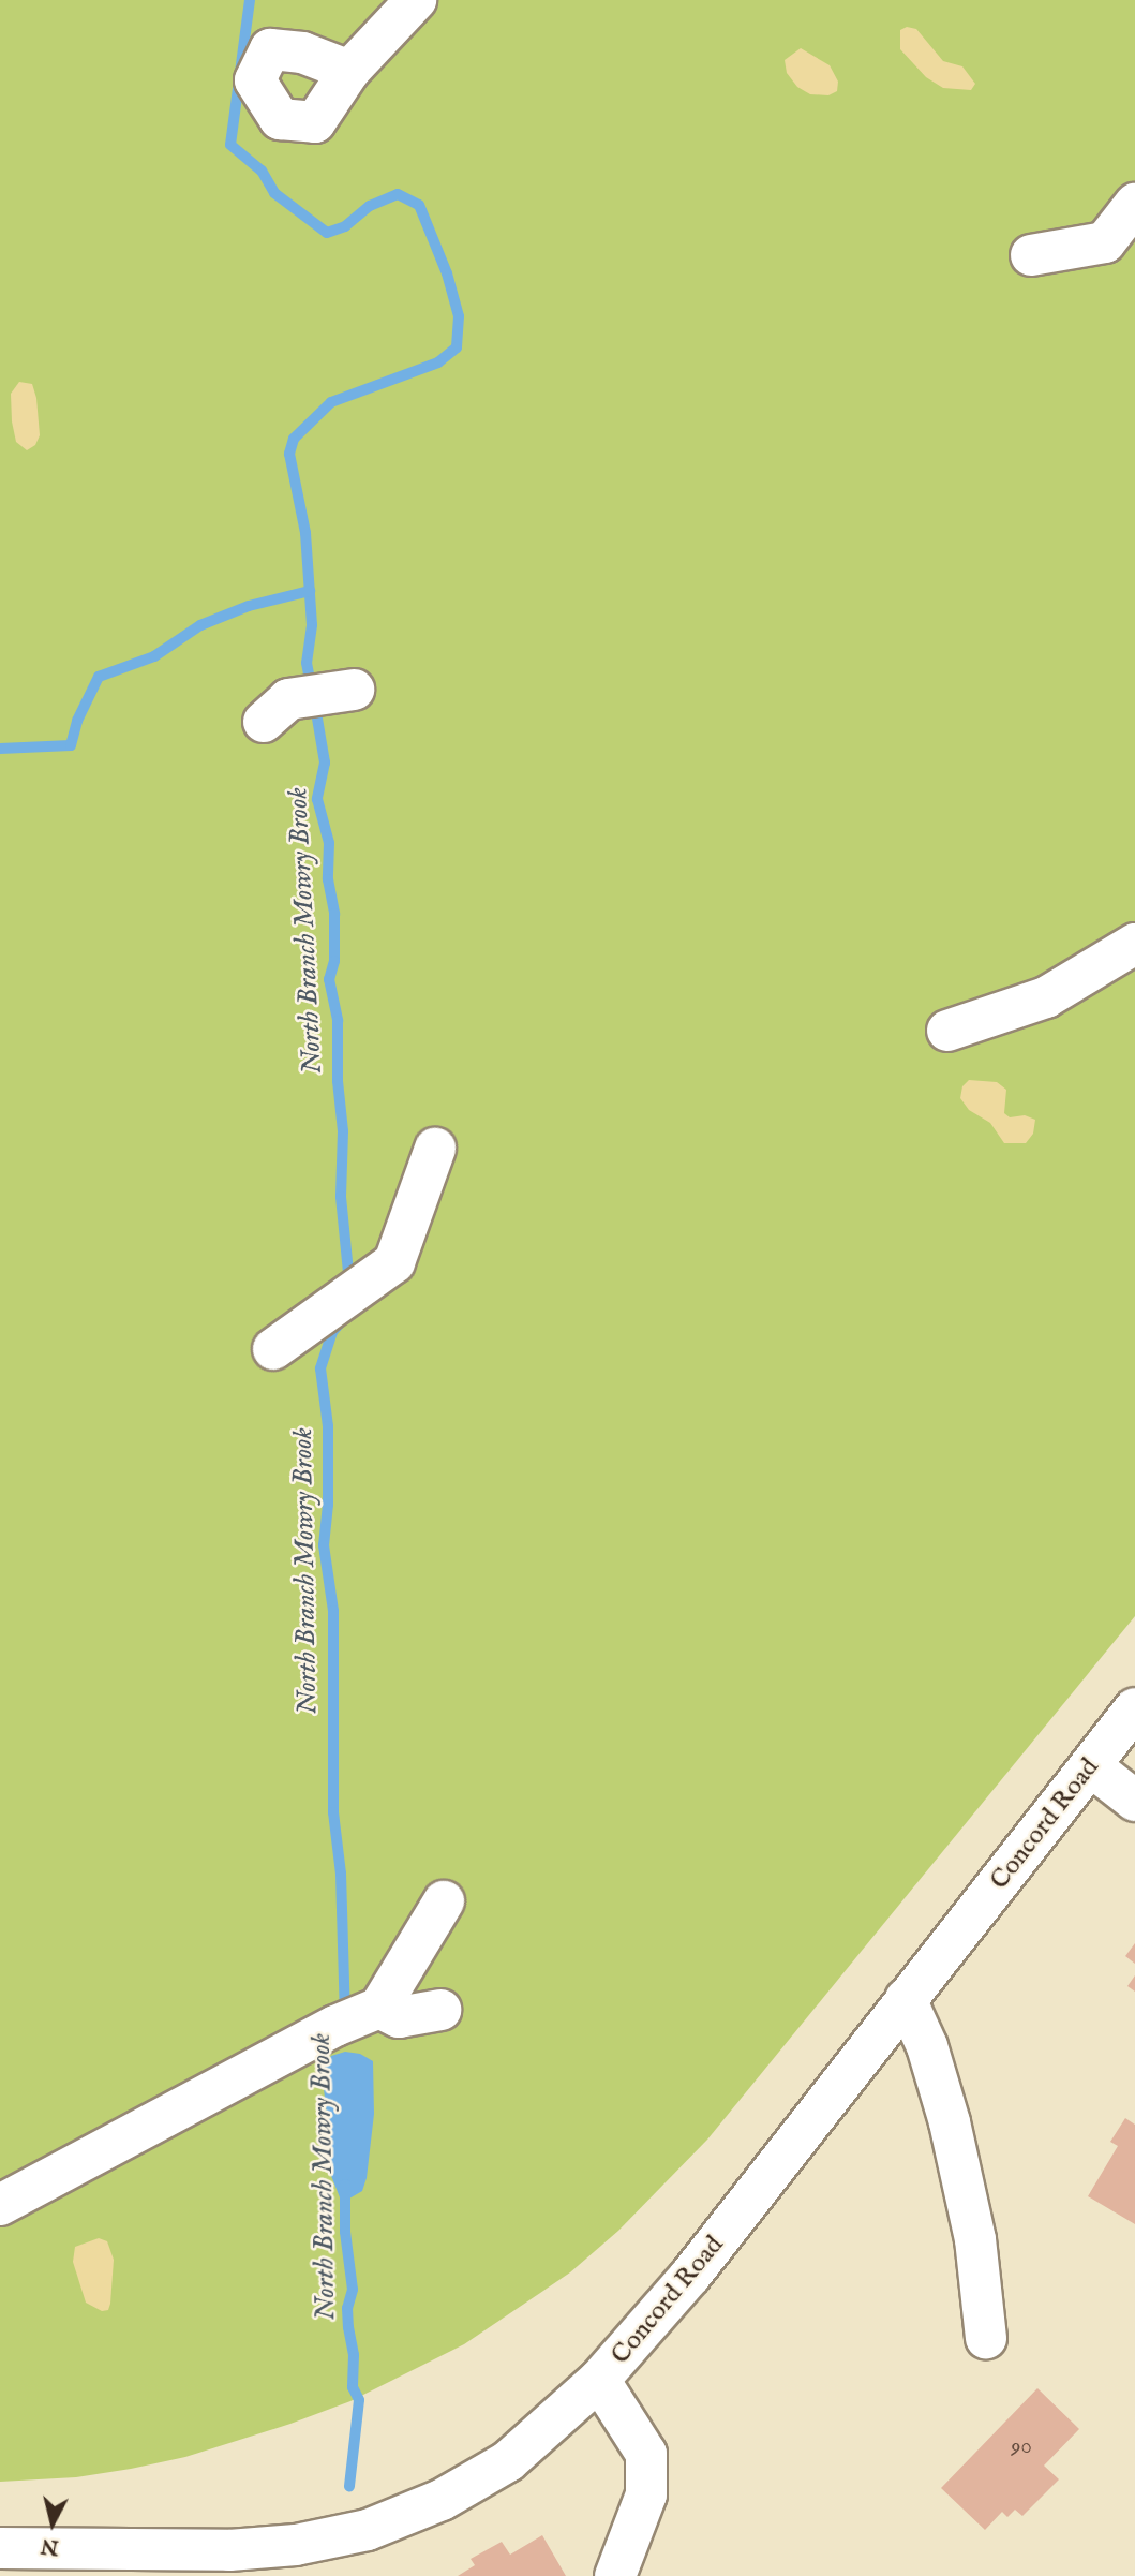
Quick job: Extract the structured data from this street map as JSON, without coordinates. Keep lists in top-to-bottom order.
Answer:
{
  "streets": {
    "street": ["Concord Road"]
  },
  "water": ["North Branch Mowry Brook"],
  "house_numbers": ["90"],
  "north": "bottom"
}
